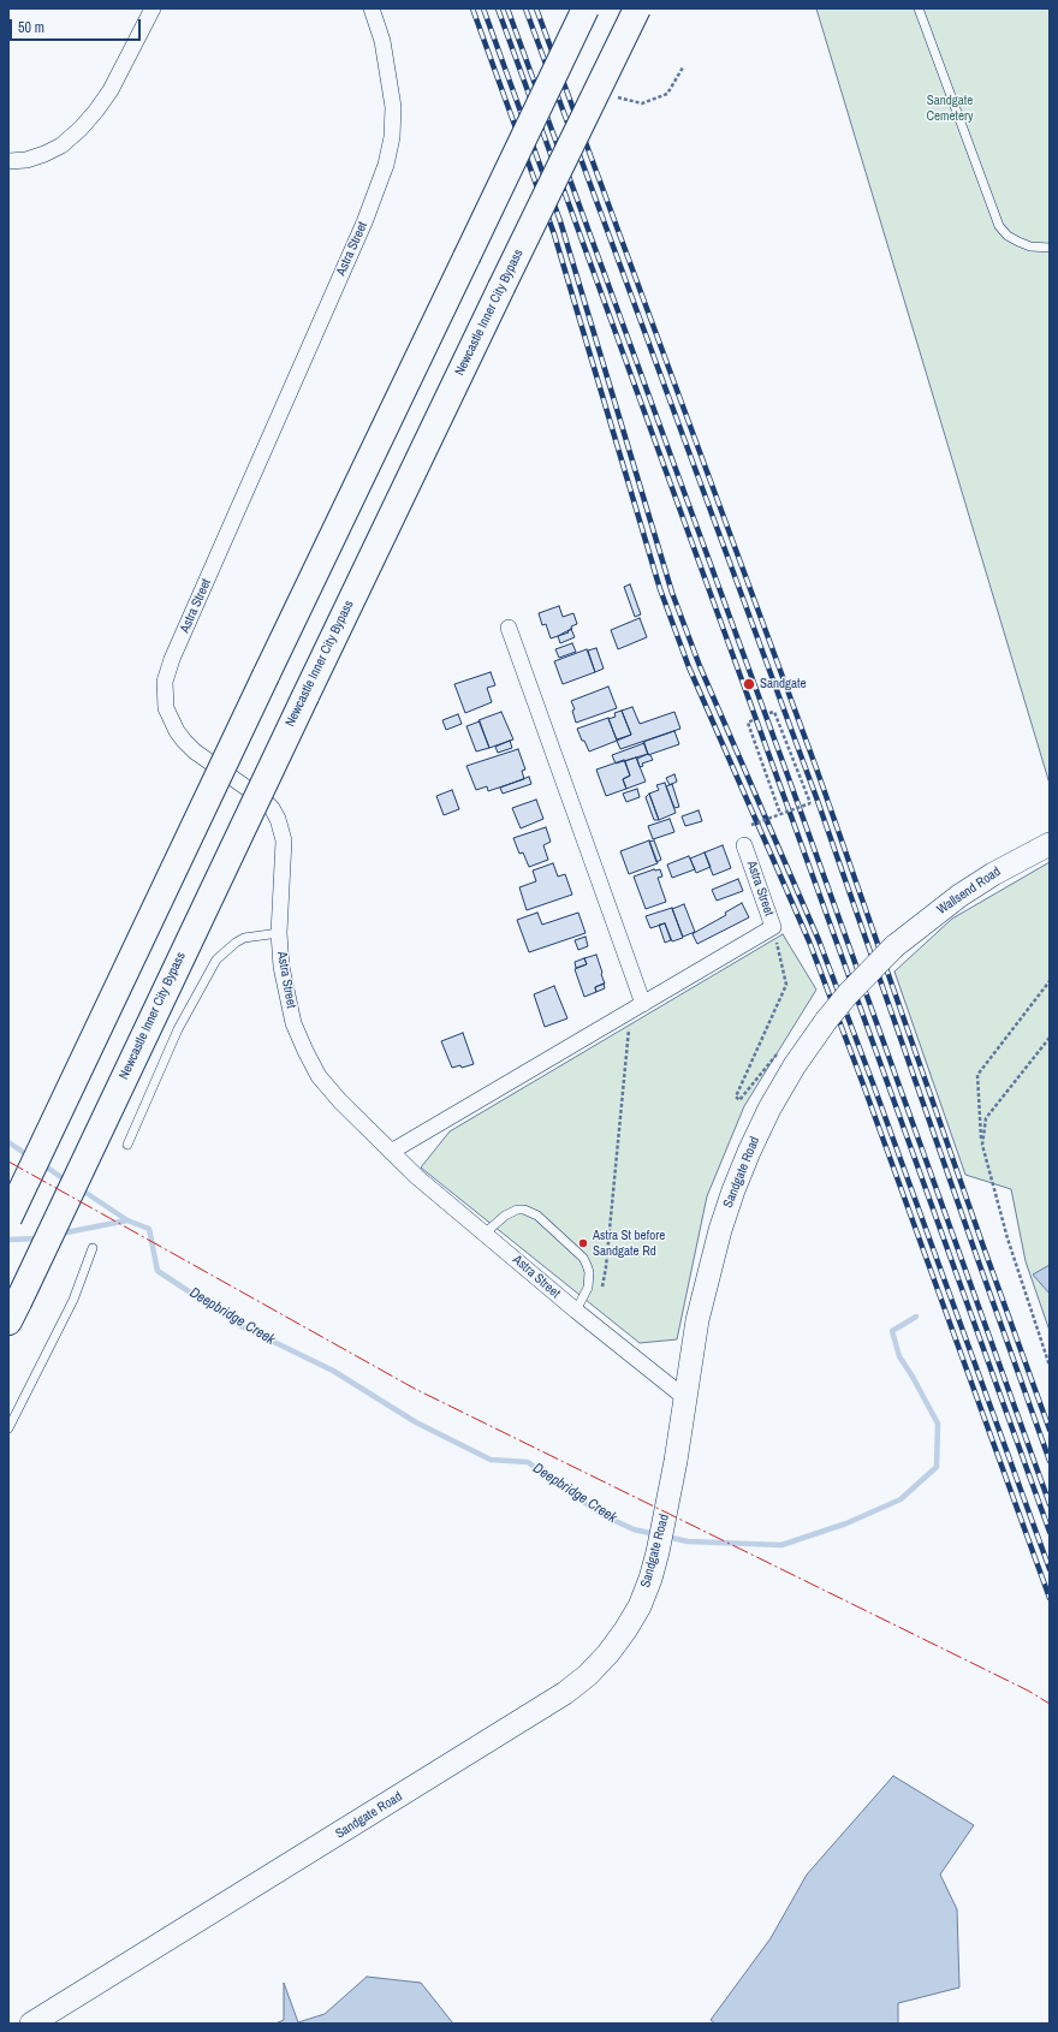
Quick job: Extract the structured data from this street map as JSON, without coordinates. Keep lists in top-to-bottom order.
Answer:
{
  "streets": {
    "highway": ["Newcastle Inner City Bypass"],
    "main road": ["Wallsend Road", "Sandgate Road"],
    "street": ["Astra Street"]
  },
  "crossings": [
    ["Astra Street", "Sandgate Road"],
    ["Wallsend Road", "Sandgate Road"]
  ],
  "water": ["Deepbridge Creek"],
  "parks": ["Sandgate Cemetery"],
  "places": ["Sandgate", "Astra St before Sandgate Rd"],
  "scale_bar": "50 m"
}
